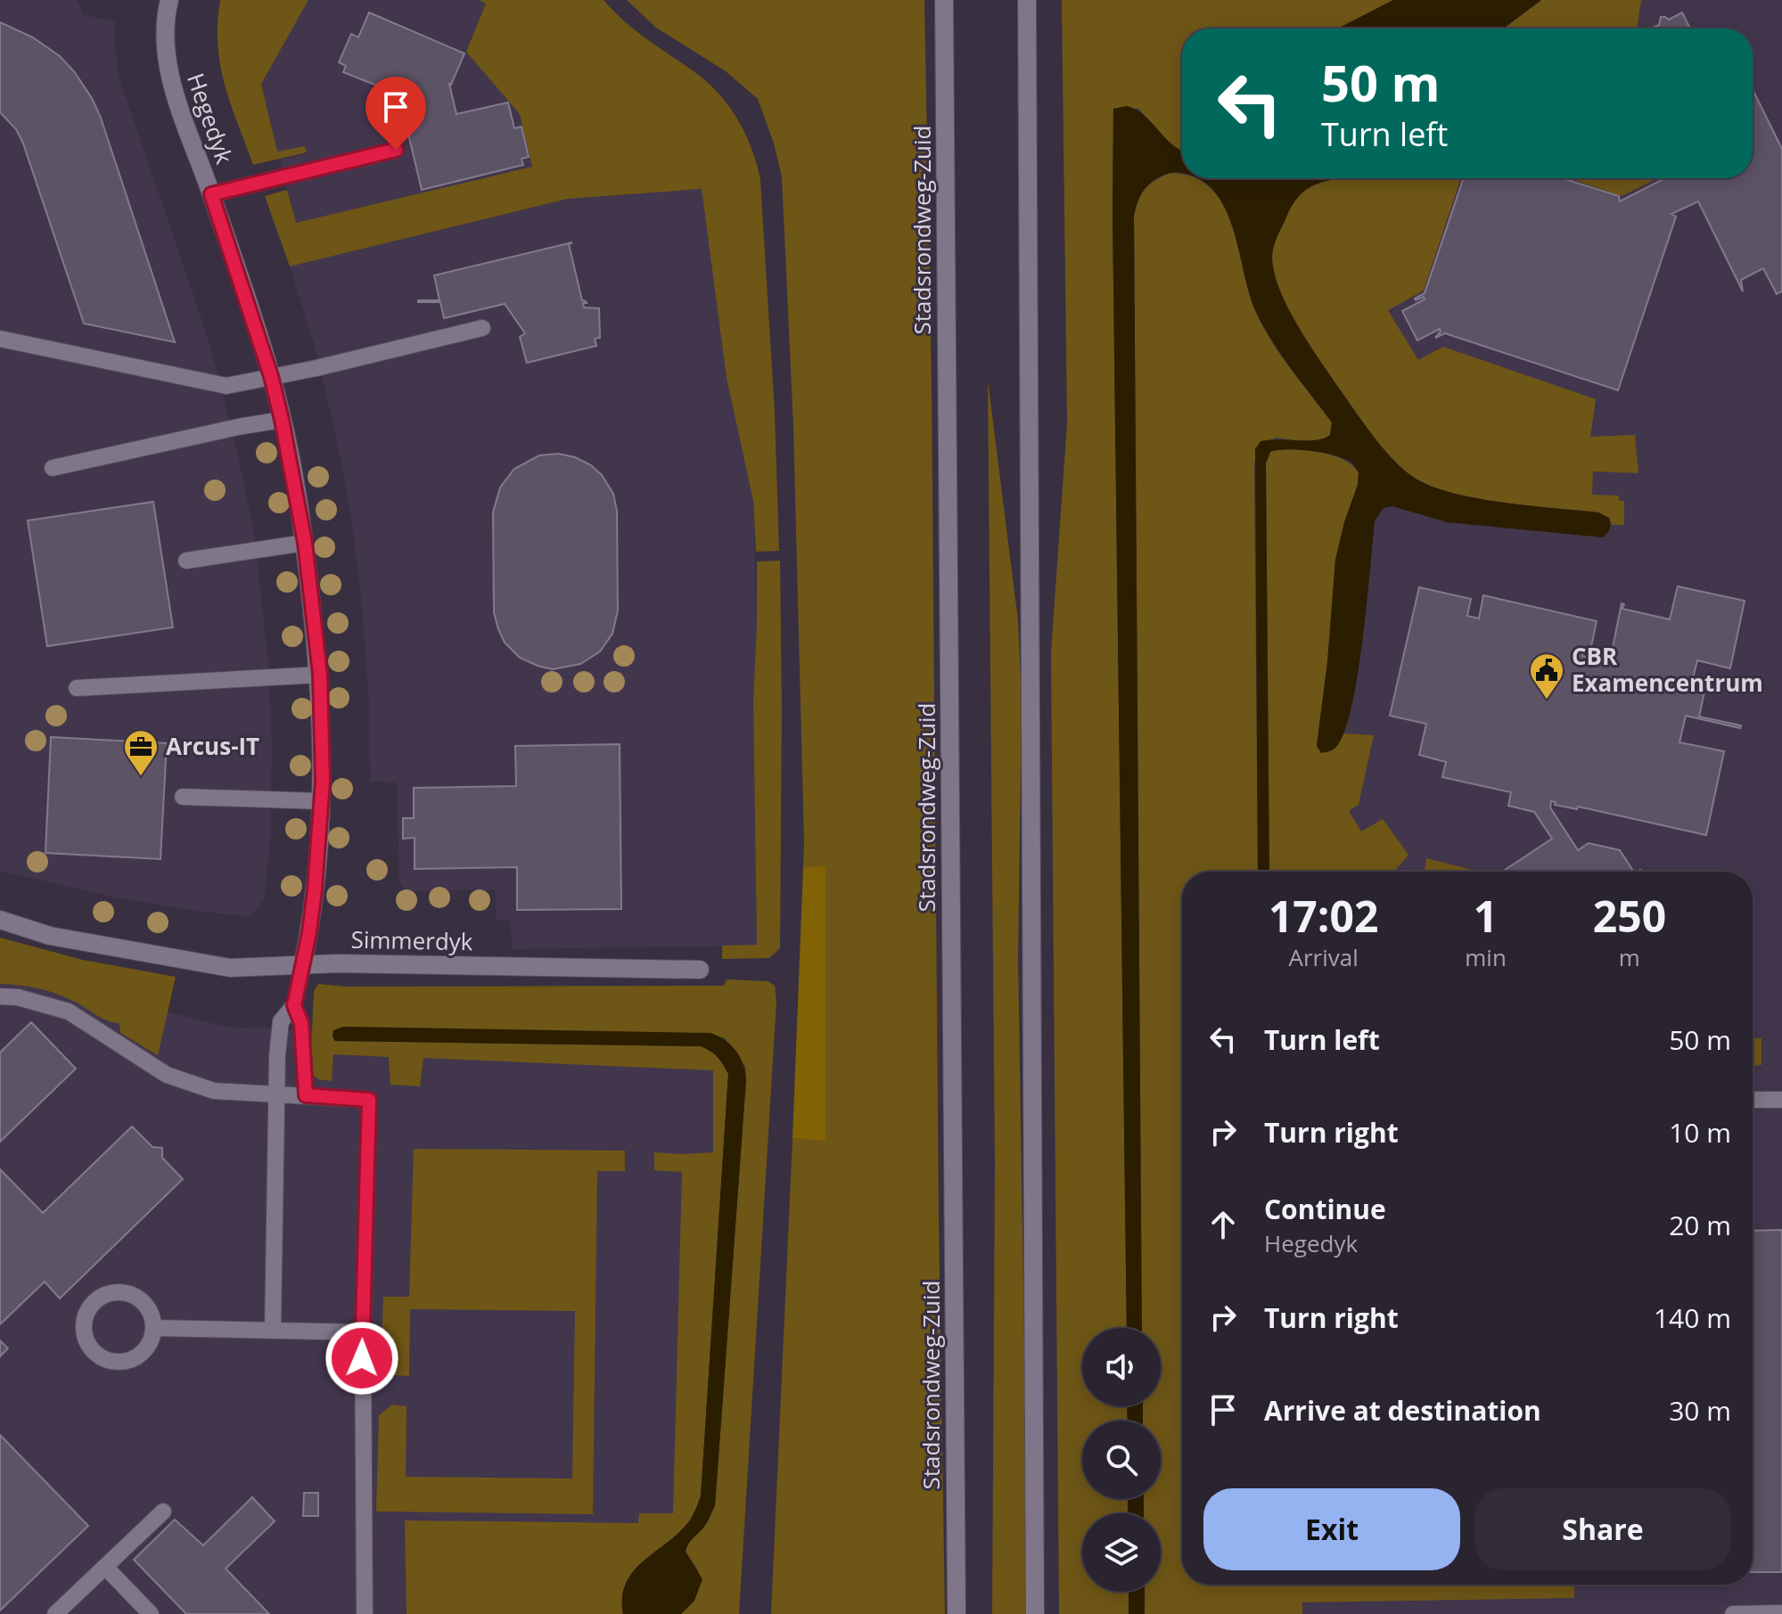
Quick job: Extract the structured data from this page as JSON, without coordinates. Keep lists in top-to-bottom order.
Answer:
{
  "streets": {
    "main road": ["Hegedyk", "Stadsrondweg-Zuid", "Simmerdyk"]
  },
  "crossings": [
    ["Hegedyk", "Simmerdyk"]
  ],
  "places": {
    "public building": ["CBR Examencentrum"],
    "office": ["Arcus-IT"]
  },
  "page": {
    "turn": ["50 m", "Turn left"],
    "eta": [
      "17:02",
      "Arrival",
      "1",
      "min",
      "250",
      "m"
    ],
    "list": [
      {
        "name": "Turn left",
        "value": "50 m"
      },
      {
        "name": "Turn right",
        "value": "10 m"
      },
      {
        "name": "Continue",
        "note": "Hegedyk",
        "value": "20 m"
      },
      {
        "name": "Turn right",
        "value": "140 m"
      },
      {
        "name": "Arrive at destination",
        "value": "30 m"
      }
    ],
    "buttons": ["Exit", "Share"]
  }
}
